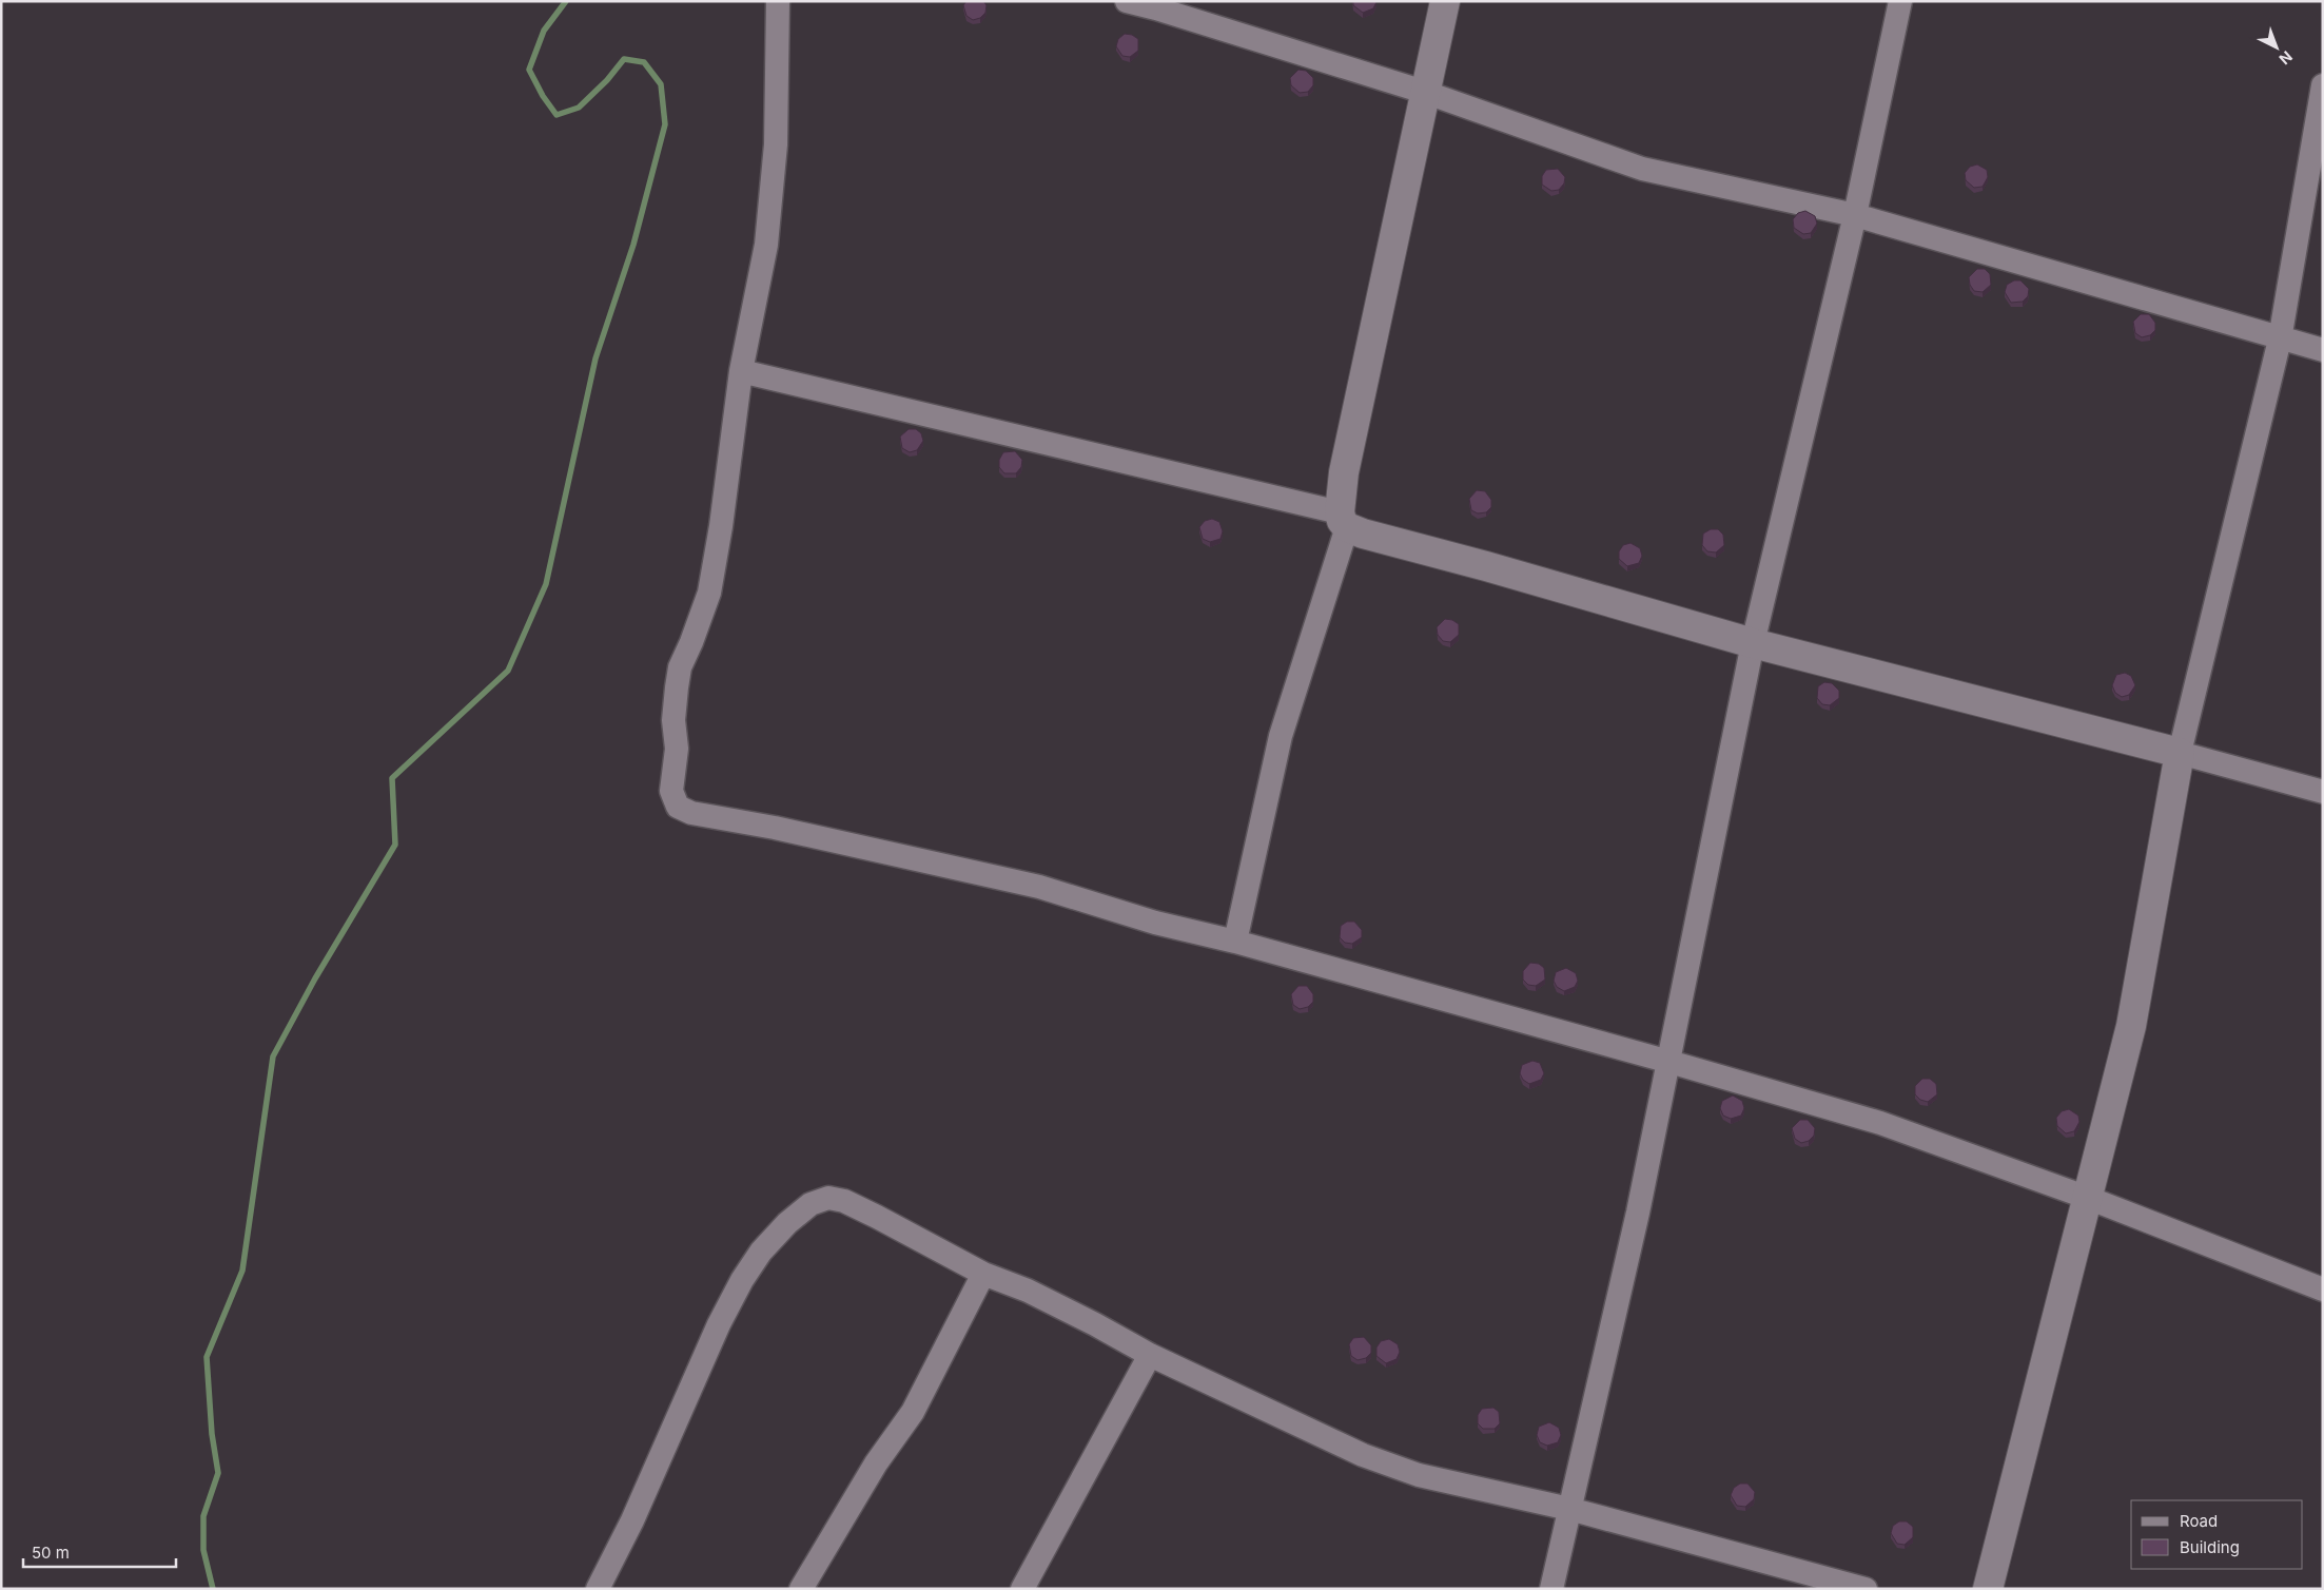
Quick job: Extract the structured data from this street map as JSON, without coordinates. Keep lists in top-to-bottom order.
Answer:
{
  "legend": ["Road", "Building"],
  "scale_bar": "50 m",
  "north": "bottom right"
}
